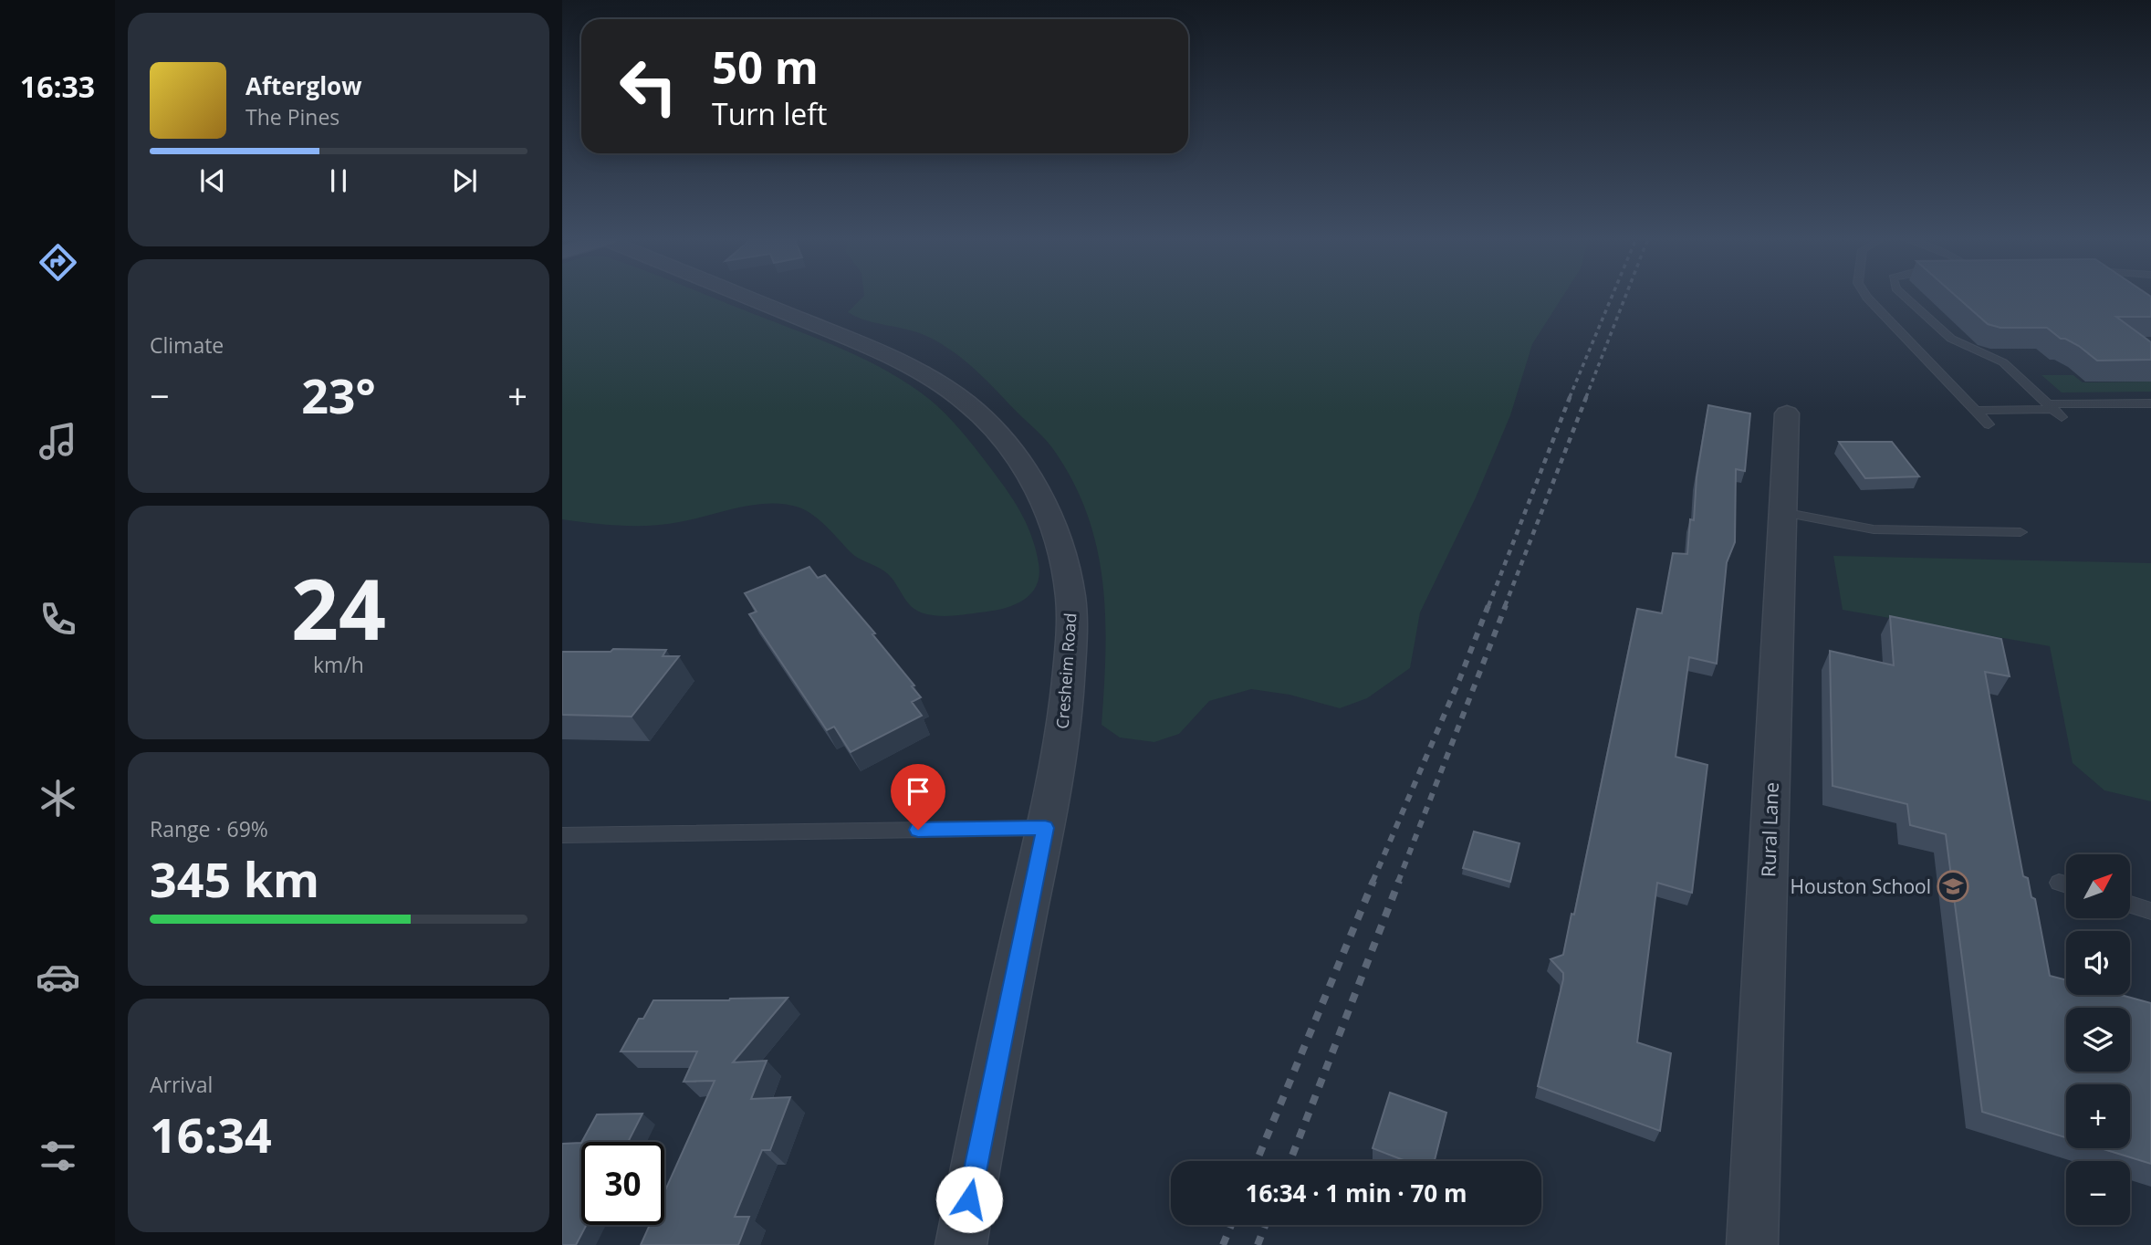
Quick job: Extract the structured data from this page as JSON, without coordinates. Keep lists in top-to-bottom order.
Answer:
{
  "streets": {
    "street": ["Cresheim Road", "Rural Lane"]
  },
  "places": {
    "school or university": ["Houston School"]
  },
  "north": "top right",
  "page": {
    "tabs": "16:33",
    "turn": ["50 m", "Turn left"],
    "song": ["Afterglow", "The Pines"],
    "tile": [
      "Climate",
      ["24", "km/h"],
      ["Range · 69%", "345 km"],
      ["Arrival", "16:34"]
    ],
    "heat": ["−", "23°", "+"],
    "map_buttons": ["+", "−"],
    "limit": "30",
    "trip": "16:34 · 1 min · 70 m"
  }
}
